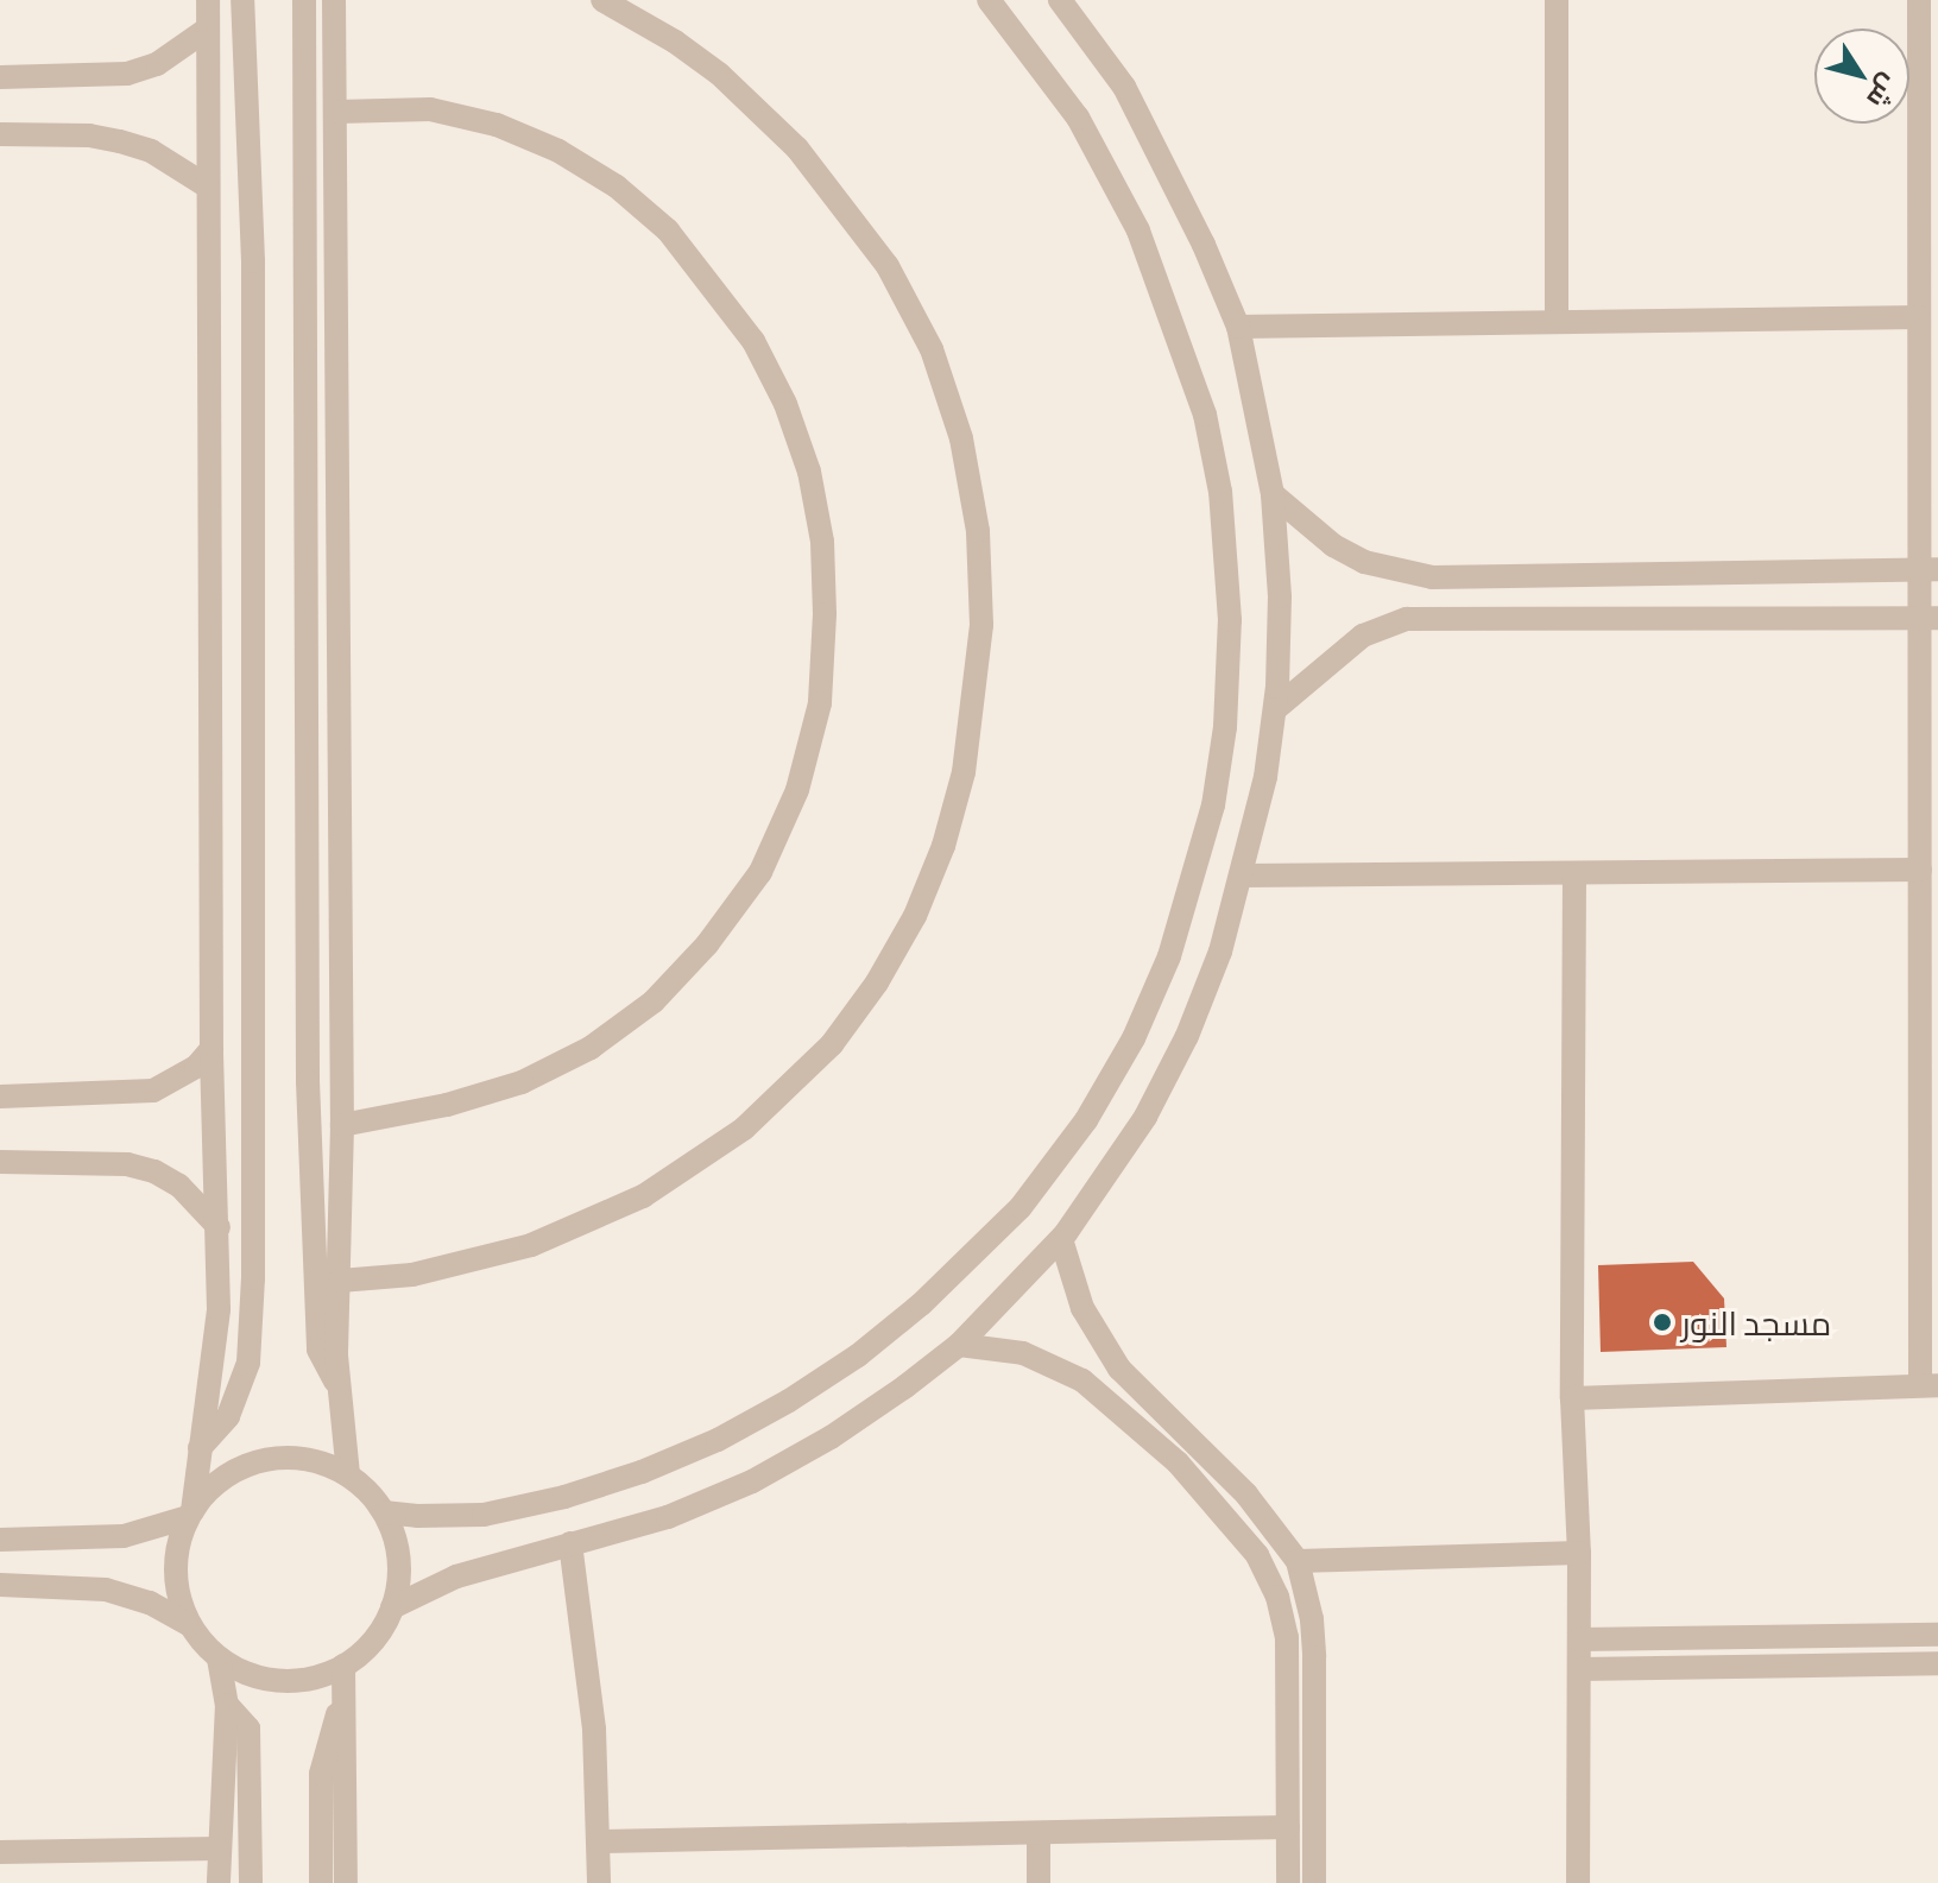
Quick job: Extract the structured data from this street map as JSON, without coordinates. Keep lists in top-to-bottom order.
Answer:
{
  "places": ["مسجد النور"],
  "north": "bottom right"
}
